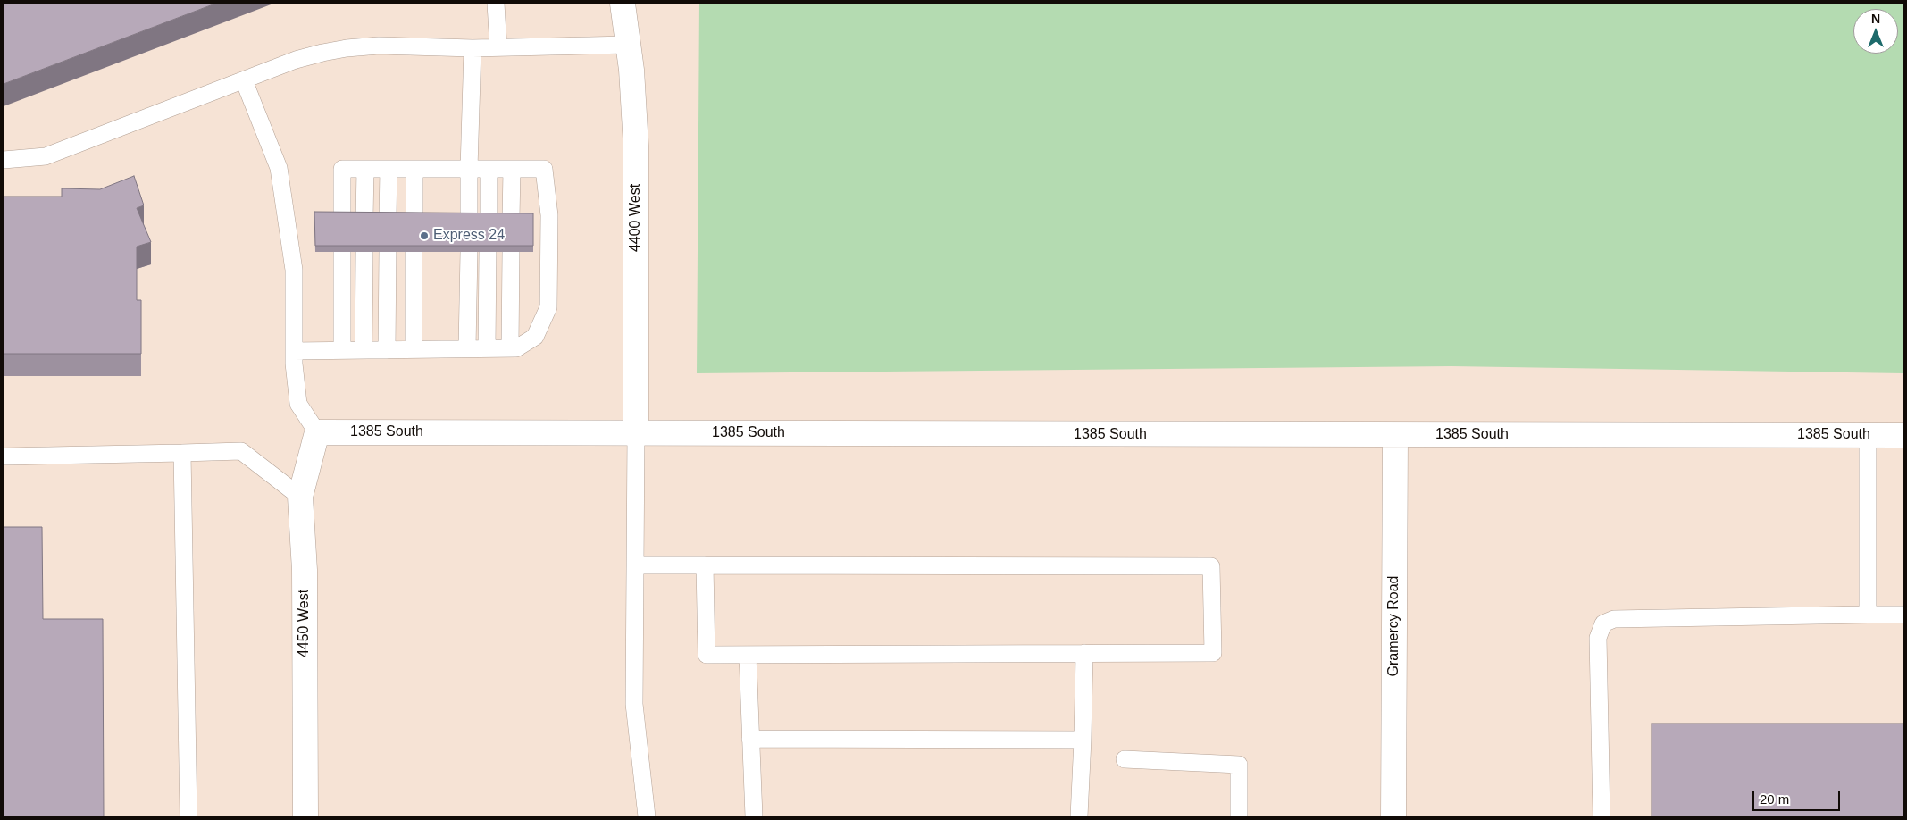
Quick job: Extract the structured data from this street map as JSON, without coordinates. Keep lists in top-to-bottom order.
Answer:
{
  "streets": {
    "street": [
      "4400 West",
      "1385 South",
      "4450 West",
      "Gramercy Road"
    ]
  },
  "crossings": [
    ["4400 West", "1385 South"],
    ["1385 South", "4450 West"],
    ["1385 South", "Gramercy Road"]
  ],
  "places": ["Express 24"],
  "scale_bar": "20 m",
  "north": "top"
}
